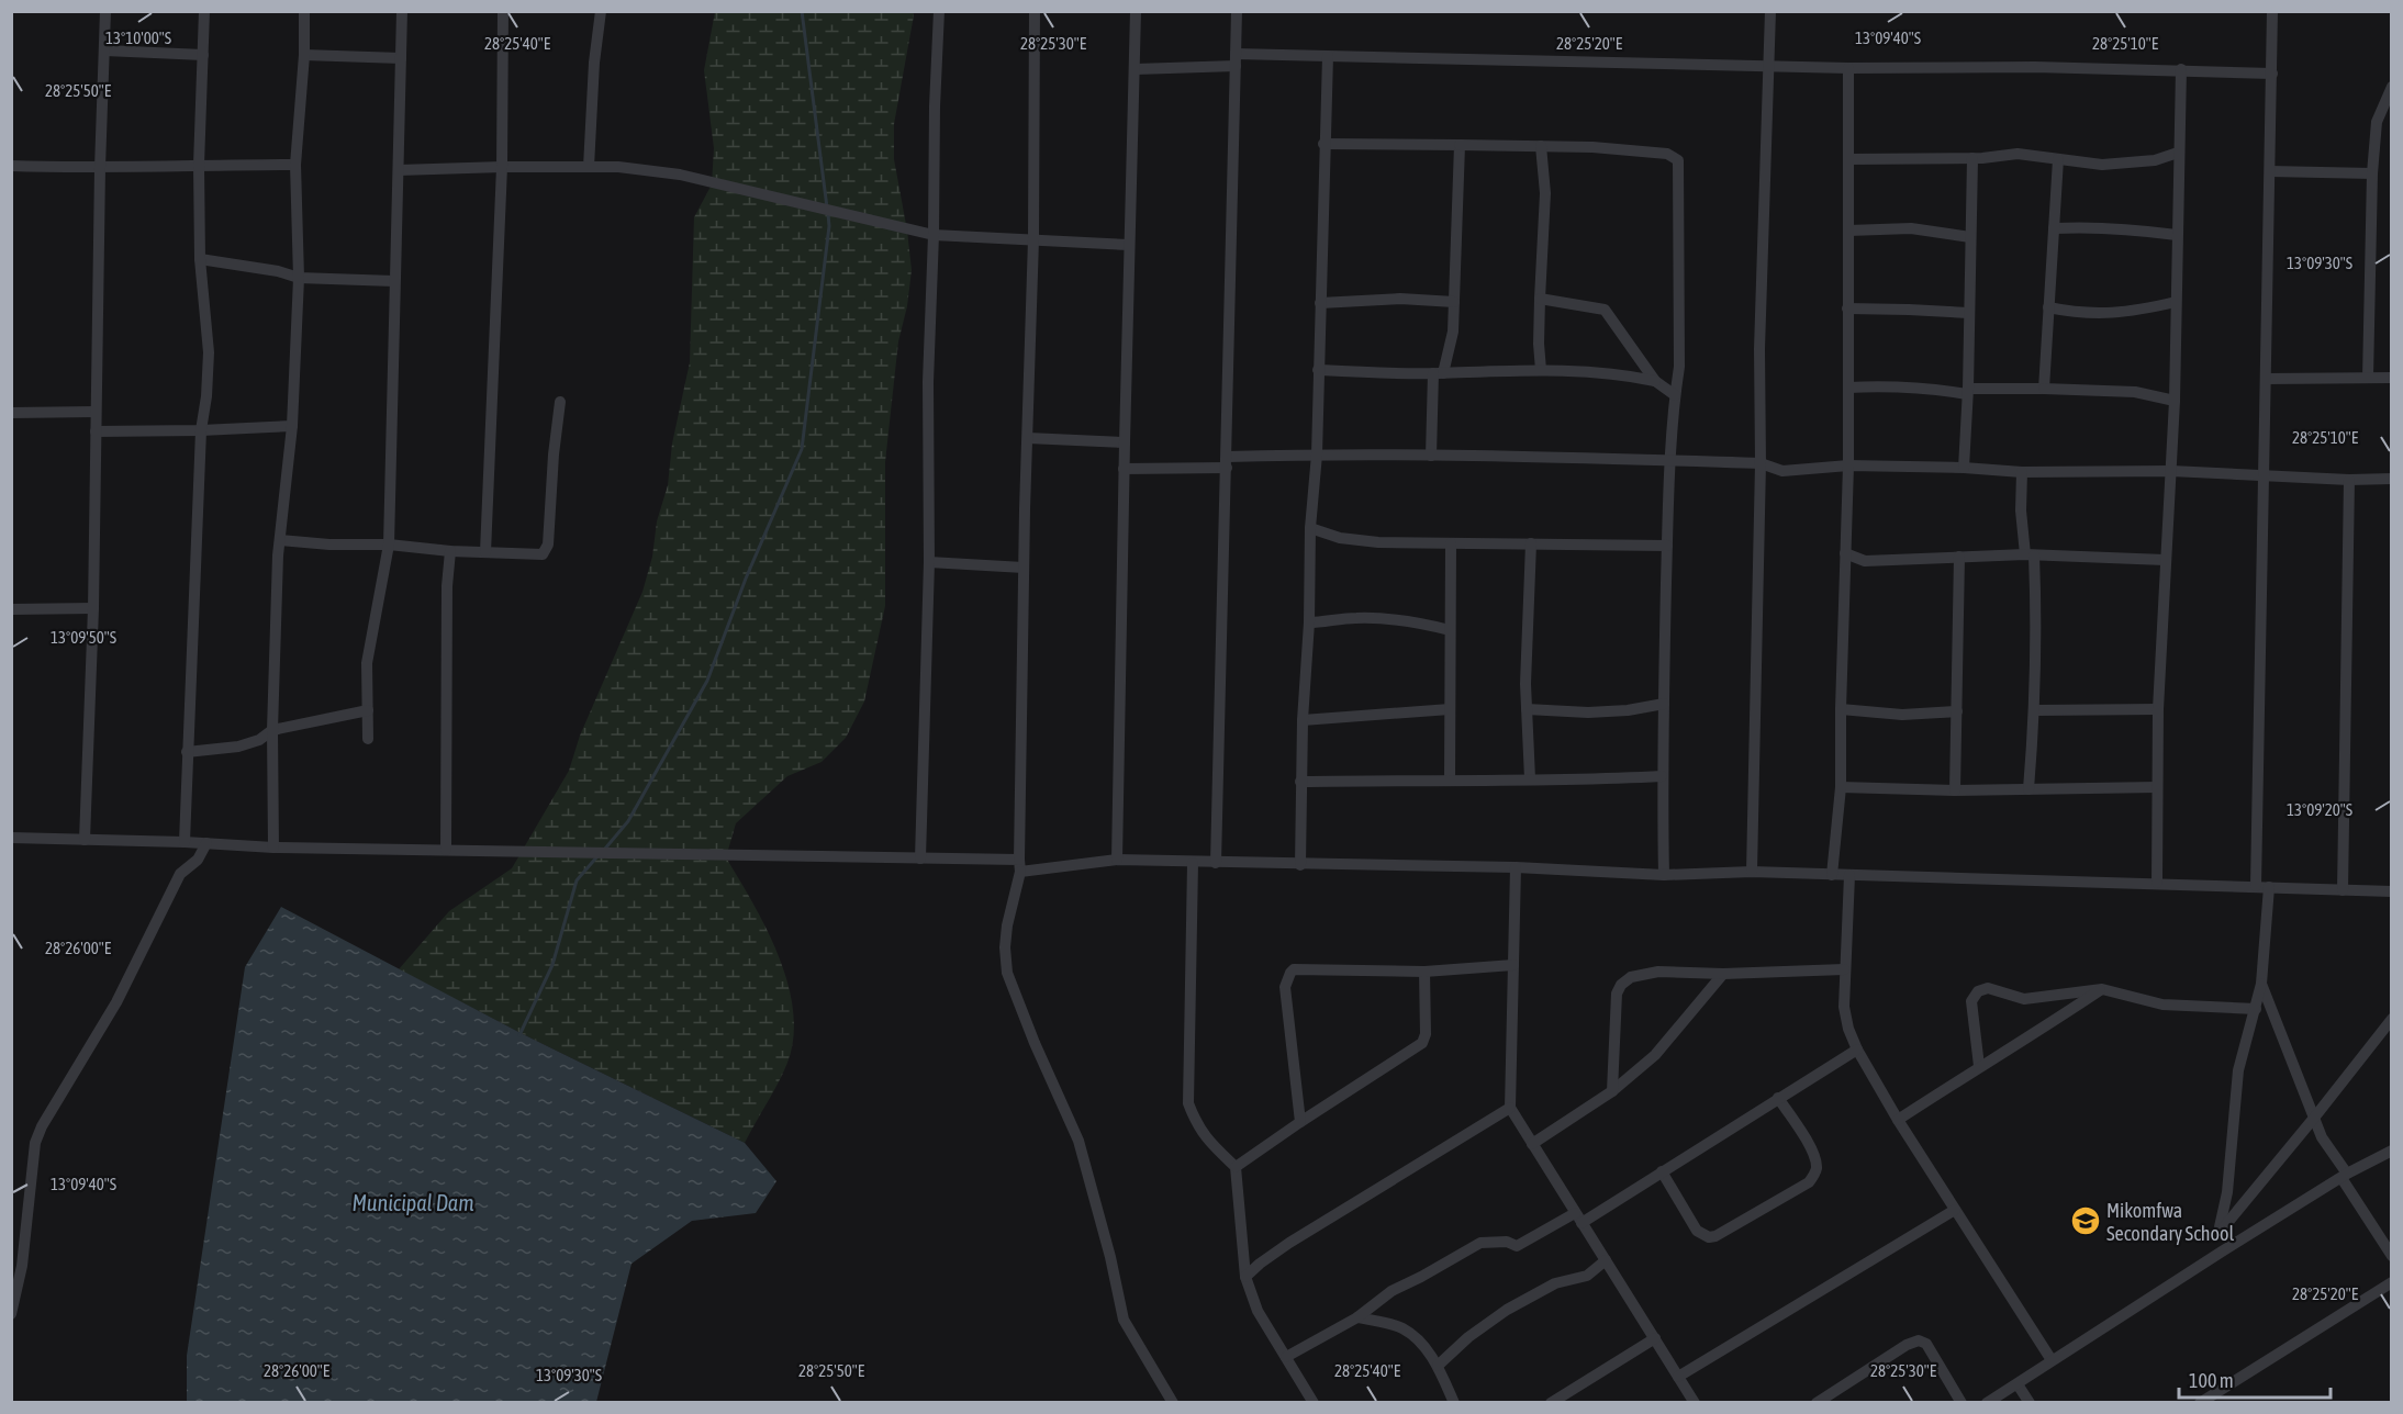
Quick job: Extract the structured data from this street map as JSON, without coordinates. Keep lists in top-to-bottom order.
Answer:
{
  "water": ["Municipal Dam"],
  "places": {
    "school or university": ["Mikomfwa Secondary School"]
  },
  "scale_bar": "100 m",
  "coordinates": [
    "13°10'00\"S",
    "13°09'40\"S",
    "28°25'40\"E",
    "28°25'30\"E",
    "28°25'20\"E",
    "28°25'10\"E",
    "28°25'50\"E",
    "13°09'30\"S",
    "13°09'50\"S",
    "13°09'20\"S",
    "28°26'00\"E"
  ]
}
